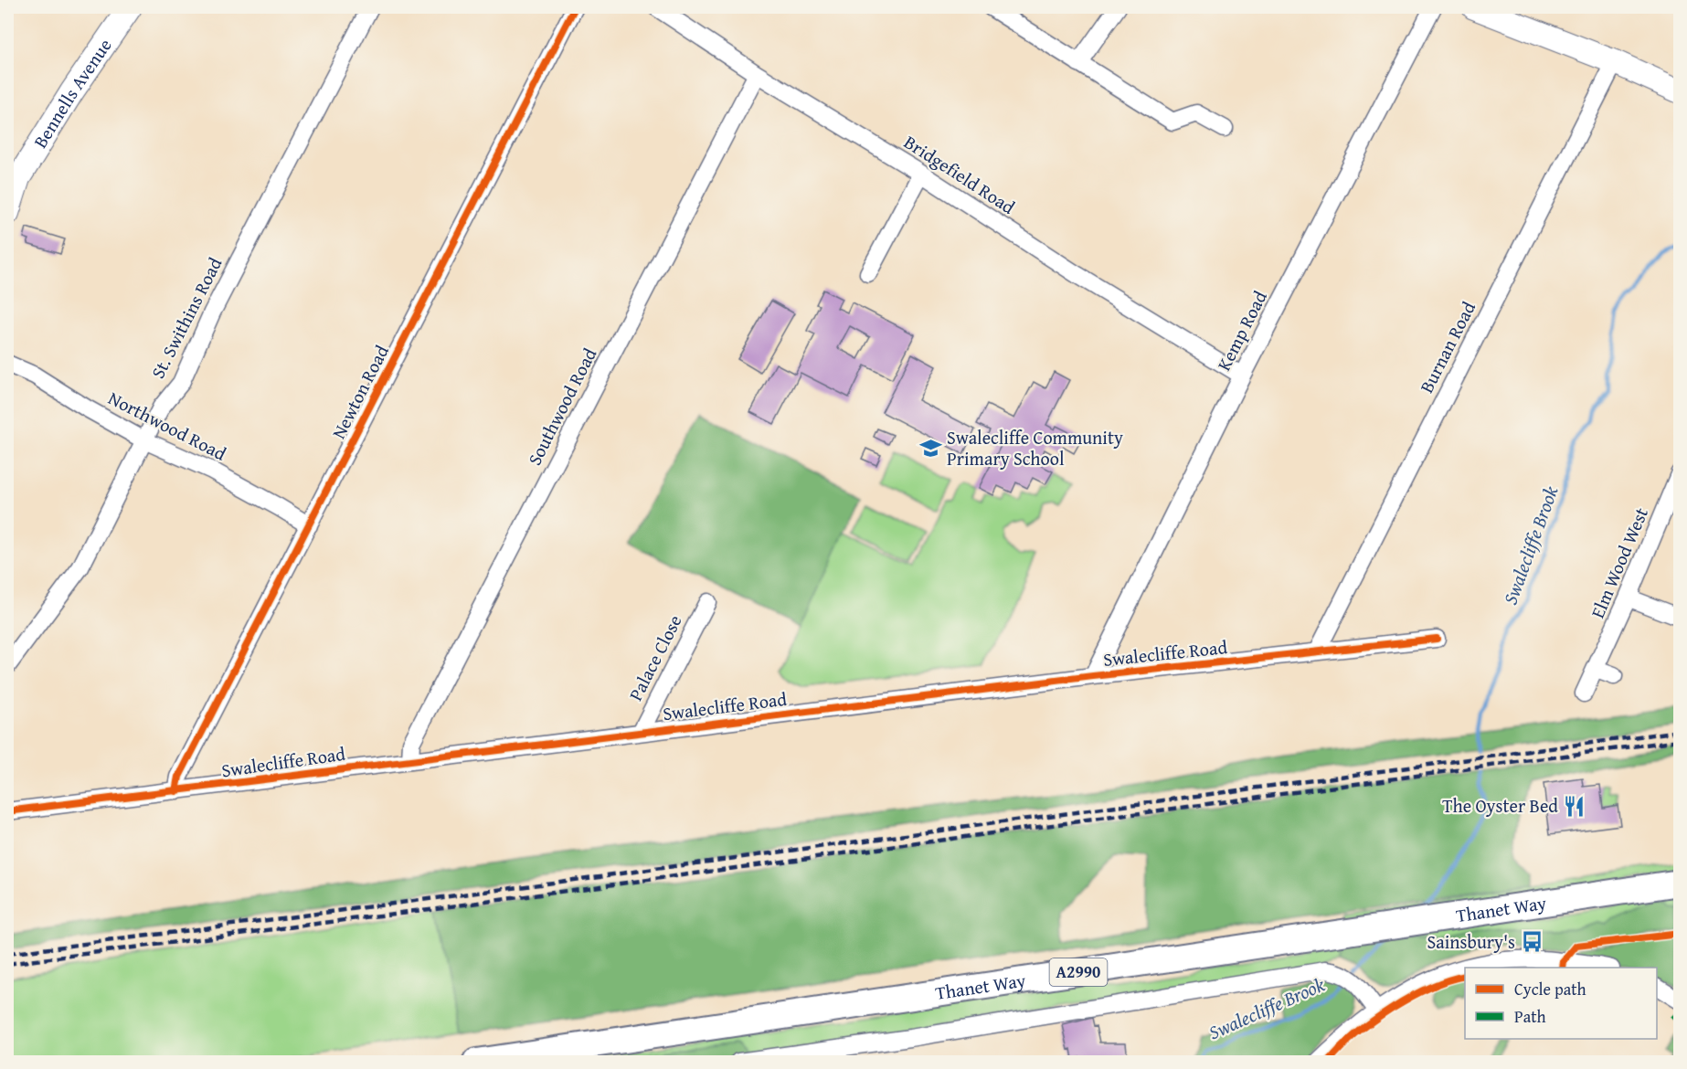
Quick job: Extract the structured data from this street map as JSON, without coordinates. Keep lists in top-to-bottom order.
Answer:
{
  "streets": {
    "main road": ["Thanet Way", "A2990"],
    "street": [
      "Bennells Avenue",
      "Bridgefield Road",
      "St. Swithins Road",
      "Kemp Road",
      "Burnan Road",
      "Newton Road",
      "Southwood Road",
      "Northwood Road",
      "Elm Wood West",
      "Swalecliffe Road",
      "Palace Close"
    ]
  },
  "crossings": [
    ["Bridgefield Road", "Kemp Road"],
    ["Bridgefield Road", "Southwood Road"],
    ["St. Swithins Road", "Northwood Road"],
    ["Kemp Road", "Swalecliffe Road"],
    ["Burnan Road", "Swalecliffe Road"],
    ["Newton Road", "Northwood Road"],
    ["Newton Road", "Swalecliffe Road"],
    ["Southwood Road", "Swalecliffe Road"],
    ["Swalecliffe Road", "Palace Close"]
  ],
  "water": ["Swalecliffe Brook"],
  "places": {
    "school or university": ["Swalecliffe Community Primary School"],
    "restaurant": ["The Oyster Bed"],
    "bus stop": ["Sainsbury's"]
  },
  "legend": ["Cycle path", "Path"]
}
